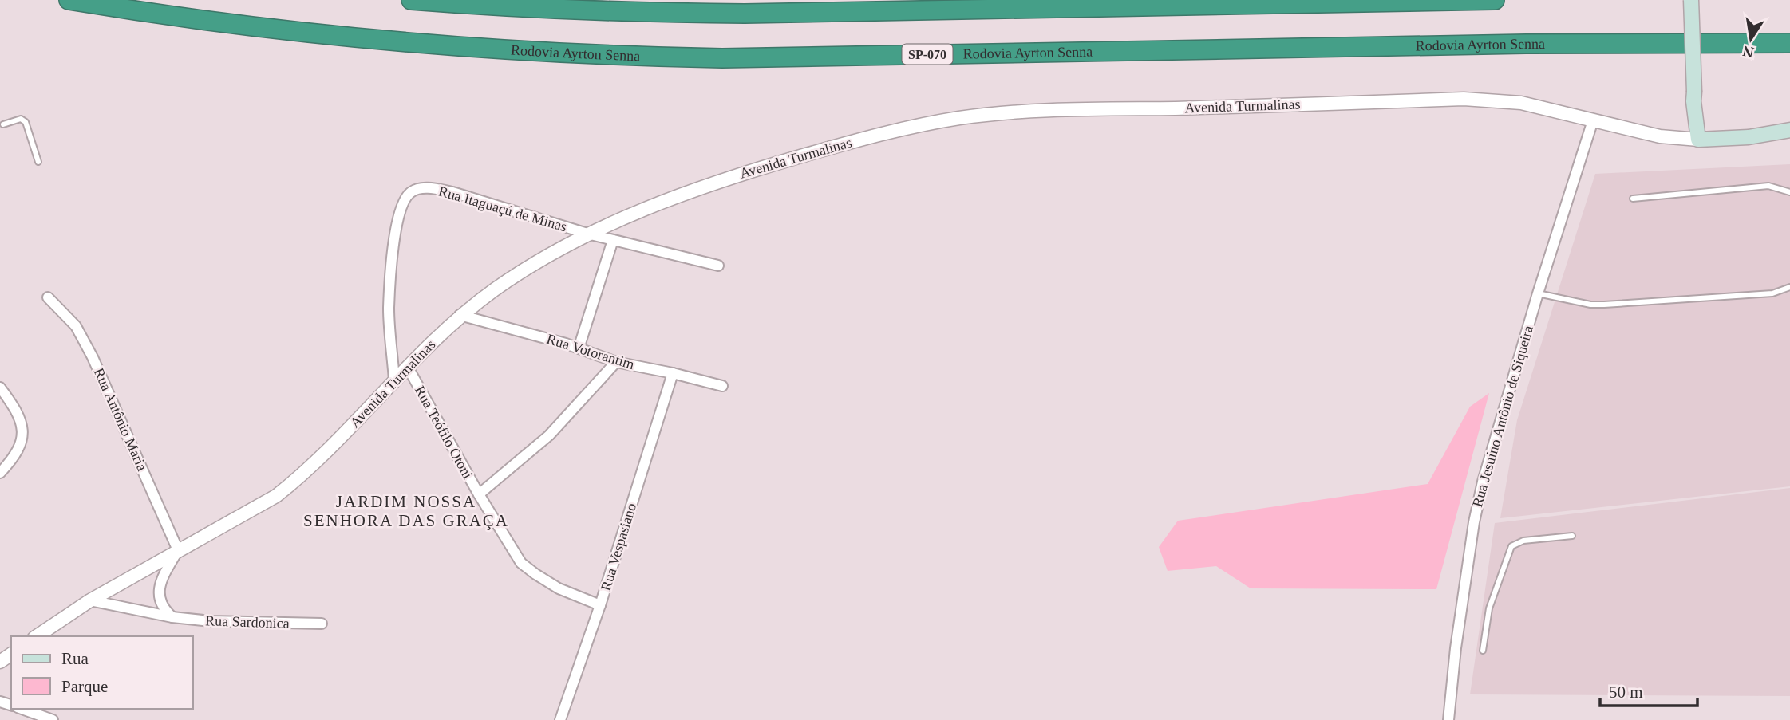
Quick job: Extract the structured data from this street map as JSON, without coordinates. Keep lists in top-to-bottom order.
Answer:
{
  "streets": {
    "highway": ["Rodovia Ayrton Senna", "SP-070"],
    "street": [
      "Avenida Turmalinas",
      "Rua Itaguaçú de Minas",
      "Rua Votorantim",
      "Rua Jesuíno Antônio de Siqueira",
      "Rua Antônio Maria",
      "Rua Teófilo Otoni",
      "Rua Vespasiano",
      "Rua Sardonica"
    ]
  },
  "crossings": [
    ["Avenida Turmalinas", "Rua Itaguaçú de Minas"],
    ["Avenida Turmalinas", "Rua Votorantim"],
    ["Avenida Turmalinas", "Rua Jesuíno Antônio de Siqueira"],
    ["Avenida Turmalinas", "Rua Antônio Maria"],
    ["Avenida Turmalinas", "Rua Teófilo Otoni"],
    ["Avenida Turmalinas", "Rua Sardonica"],
    ["Rua Votorantim", "Rua Vespasiano"],
    ["Rua Teófilo Otoni", "Rua Vespasiano"]
  ],
  "districts": ["JARDIM NOSSA SENHORA DAS GRAÇA"],
  "legend": ["Rua", "Parque"],
  "scale_bar": "50 m",
  "north": "bottom"
}
